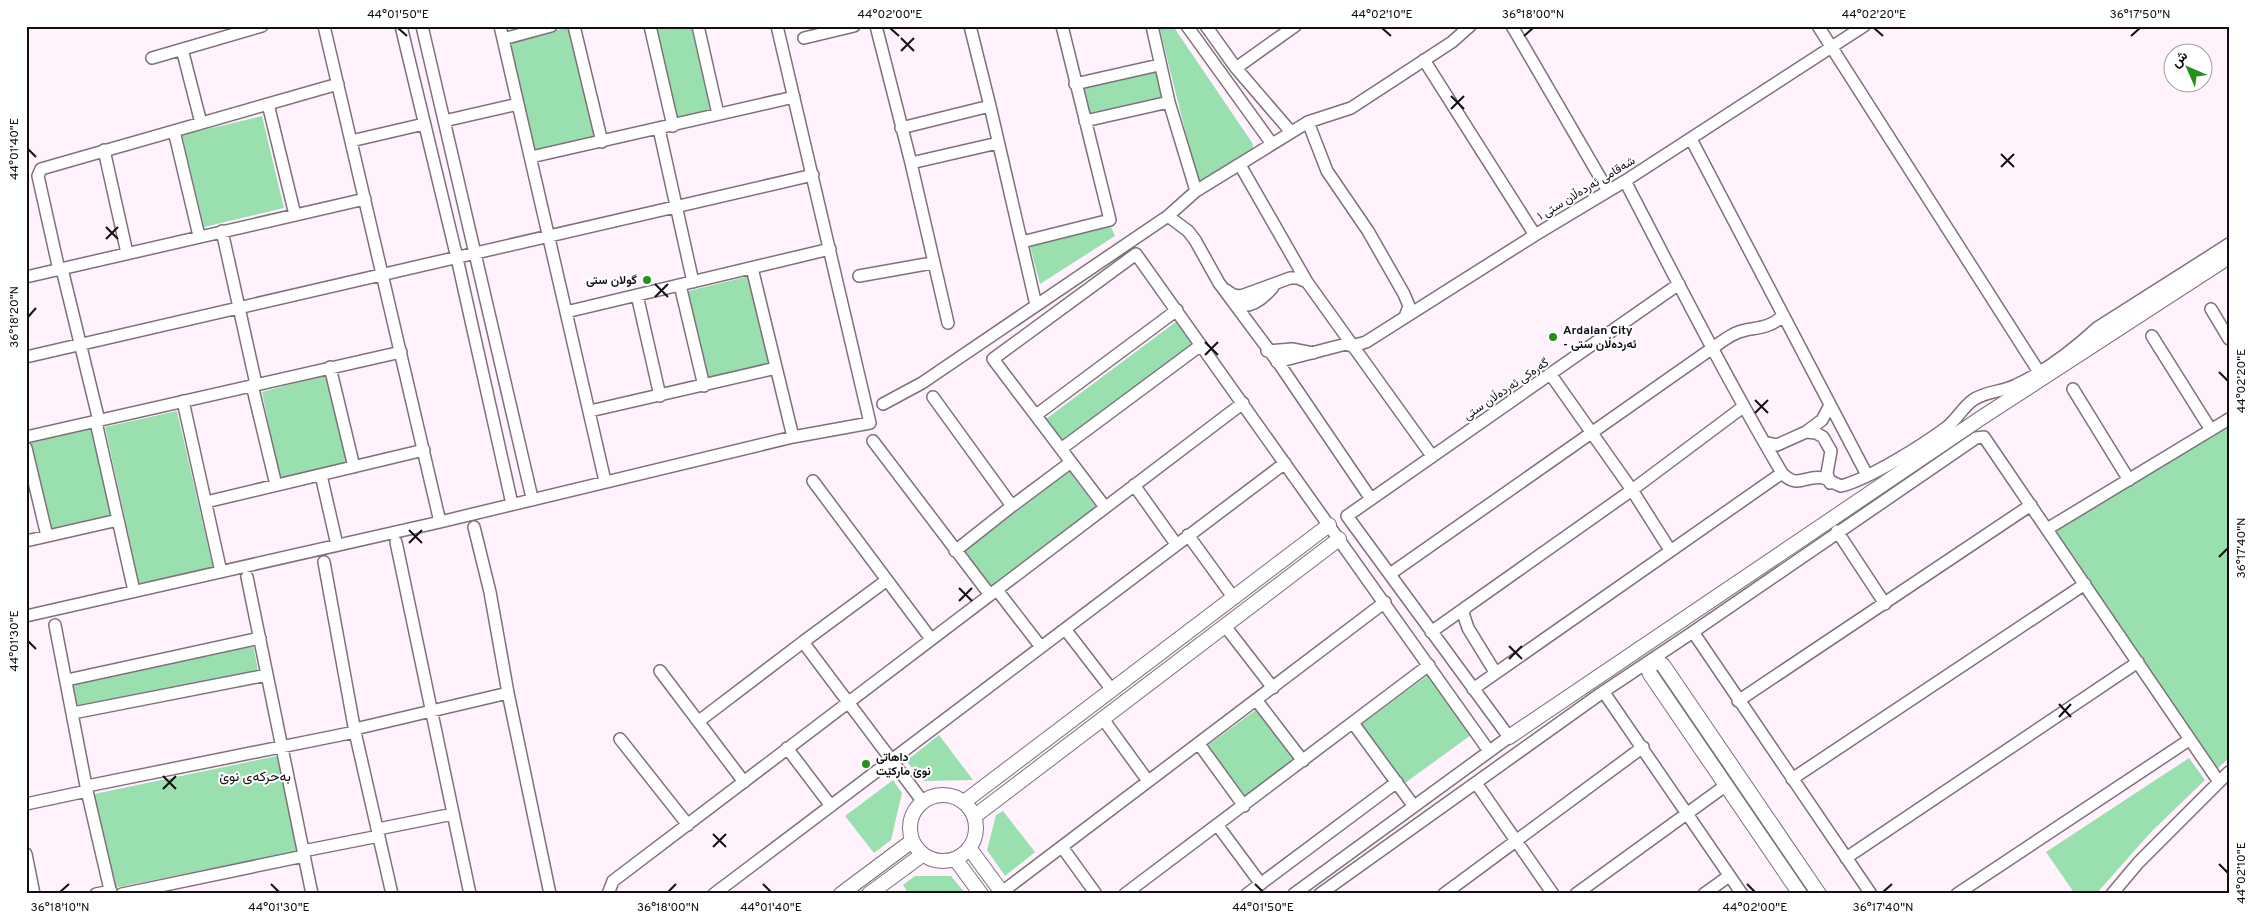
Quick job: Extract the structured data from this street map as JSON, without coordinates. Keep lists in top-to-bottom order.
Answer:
{
  "streets": {
    "street": ["شەقامی ئەردەڵان ستی ١", "گەرەکی ئەردەڵان ستی"]
  },
  "districts": ["بەحرکەی نوێ"],
  "places": ["گولان ستی", "Ardalan City - ئەردەڵان ستی", "داهاتی نوێ مارکێت"],
  "north": "top left",
  "coordinates": [
    "44°01'50\"E",
    "44°02'00\"E",
    "44°02'10\"E",
    "36°18'00\"N",
    "44°02'20\"E",
    "36°17'50\"N",
    "44°01'40\"E",
    "36°18'20\"N",
    "36°17'40\"N",
    "44°01'30\"E",
    "36°18'10\"N"
  ]
}
